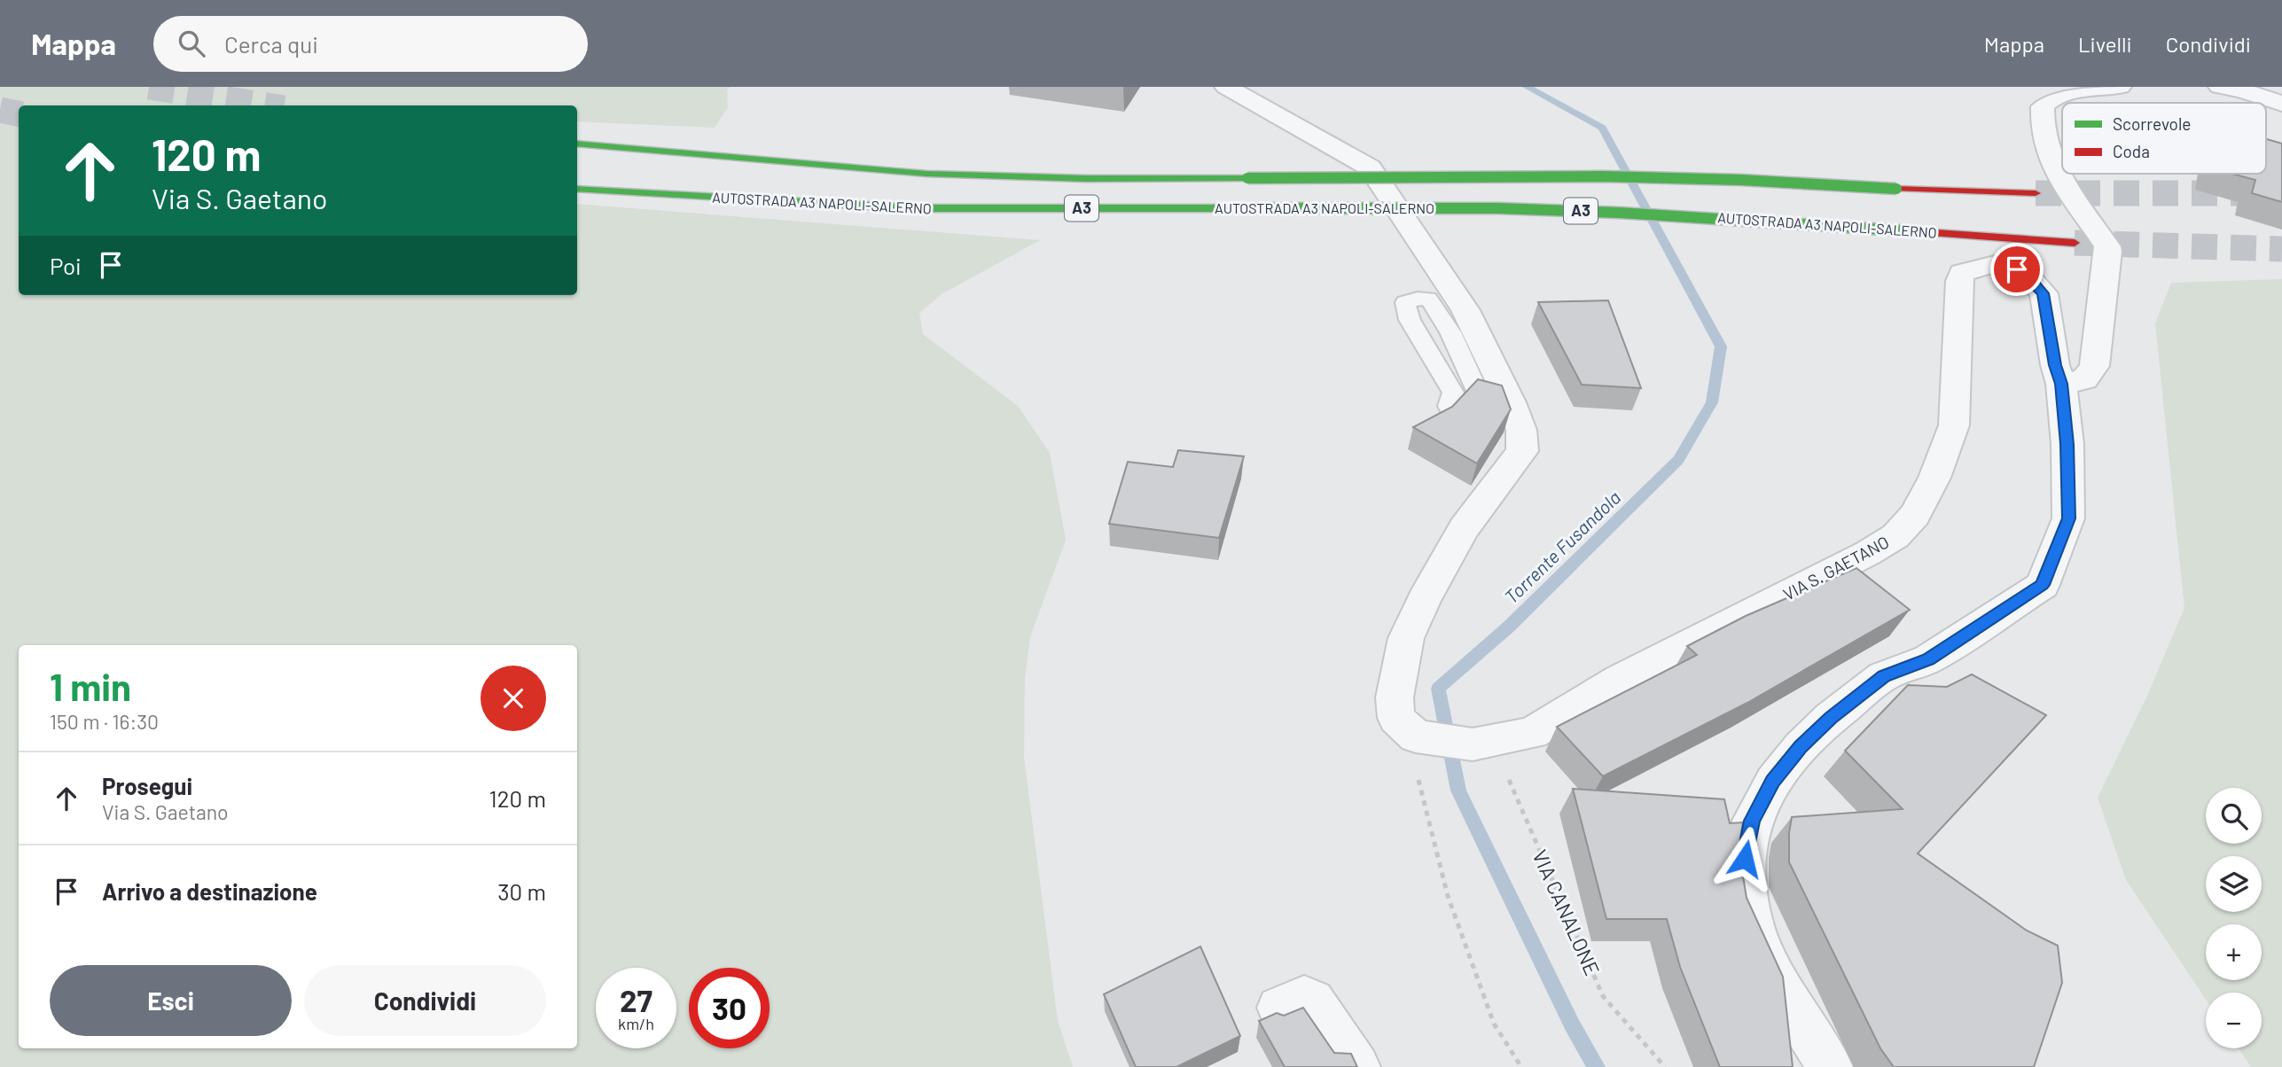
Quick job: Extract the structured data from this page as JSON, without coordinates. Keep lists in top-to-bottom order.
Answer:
{
  "streets": {
    "highway": ["AUTOSTRADA A3 NAPOLI-SALERNO", "A3"],
    "street": ["VIA S. GAETANO"],
    "path": ["VIA CANALONE"]
  },
  "crossings": [
    ["VIA S. GAETANO", "VIA CANALONE"]
  ],
  "water": ["Torrente Fusandola"],
  "legend": ["Scorrevole", "Coda"],
  "page": {
    "header": "Mappa",
    "search": "Cerca qui",
    "nav": ["Mappa", "Livelli", "Condividi"],
    "turn": ["120 m", "Via S. Gaetano"],
    "then": "Poi",
    "heading": ["1 min", "150 m · 16:30"],
    "list": [
      {
        "name": "Prosegui",
        "note": "Via S. Gaetano",
        "value": "120 m"
      },
      {
        "name": "Arrivo a destinazione",
        "value": "30 m"
      }
    ],
    "map_buttons": ["+", "−"],
    "buttons": ["Esci", "Condividi"],
    "speed": "27 km/h",
    "limit": "30"
  }
}
